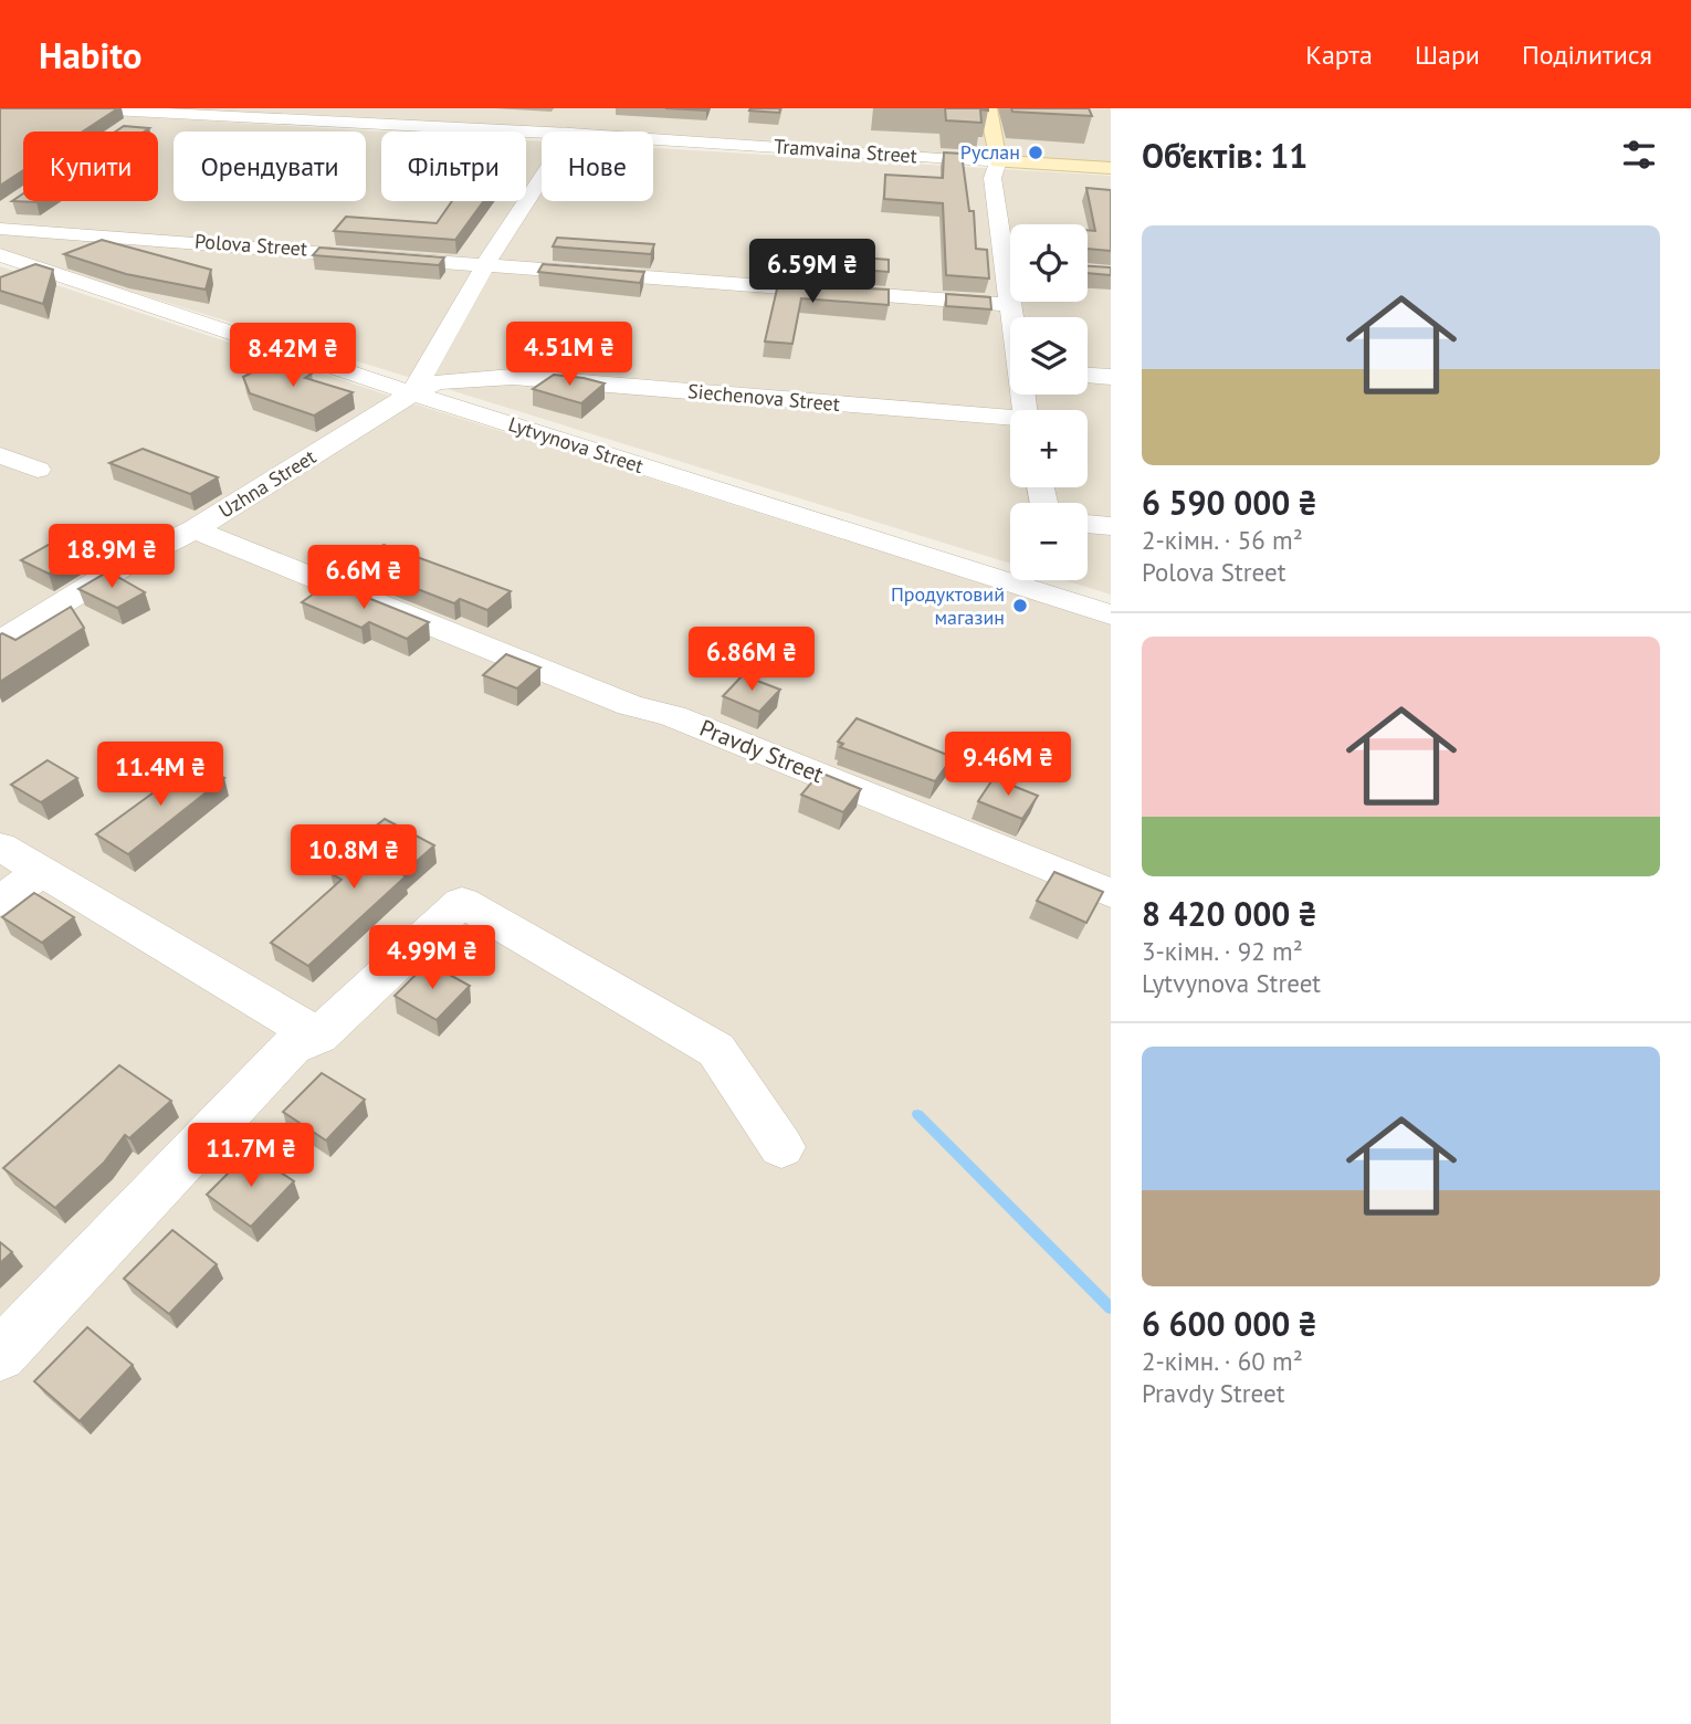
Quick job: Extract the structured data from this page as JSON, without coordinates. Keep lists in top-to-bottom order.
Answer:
{
  "streets": {
    "street": [
      "Tramvaina Street",
      "Polova Street",
      "Siechenova Street",
      "Lytvynova Street",
      "Uzhna Street",
      "Pravdy Street"
    ]
  },
  "crossings": [
    ["Siechenova Street", "Lytvynova Street"],
    ["Siechenova Street", "Uzhna Street"],
    ["Lytvynova Street", "Uzhna Street"],
    ["Uzhna Street", "Pravdy Street"]
  ],
  "places": ["Руслан", "Продуктовий магазин"],
  "page": {
    "header": "Habito",
    "nav": ["Карта", "Шари", "Поділитися"],
    "heading": "Об’єктів: 11",
    "chip": [
      "Купити",
      "Орендувати",
      "Фільтри",
      "Нове"
    ],
    "list": [
      {
        "name": "6 590 000 ₴",
        "note": "2-кімн. · 56 m² · Polova Street"
      },
      {
        "name": "8 420 000 ₴",
        "note": "3-кімн. · 92 m² · Lytvynova Street"
      },
      {
        "name": "6 600 000 ₴",
        "note": "2-кімн. · 60 m² · Pravdy Street"
      }
    ],
    "map_buttons": ["+", "−"],
    "price": [
      "6.59M ₴",
      "4.51M ₴",
      "8.42M ₴",
      "18.9M ₴",
      "6.6M ₴",
      "6.86M ₴",
      "9.46M ₴",
      "11.4M ₴",
      "10.8M ₴",
      "4.99M ₴",
      "11.7M ₴"
    ]
  }
}
